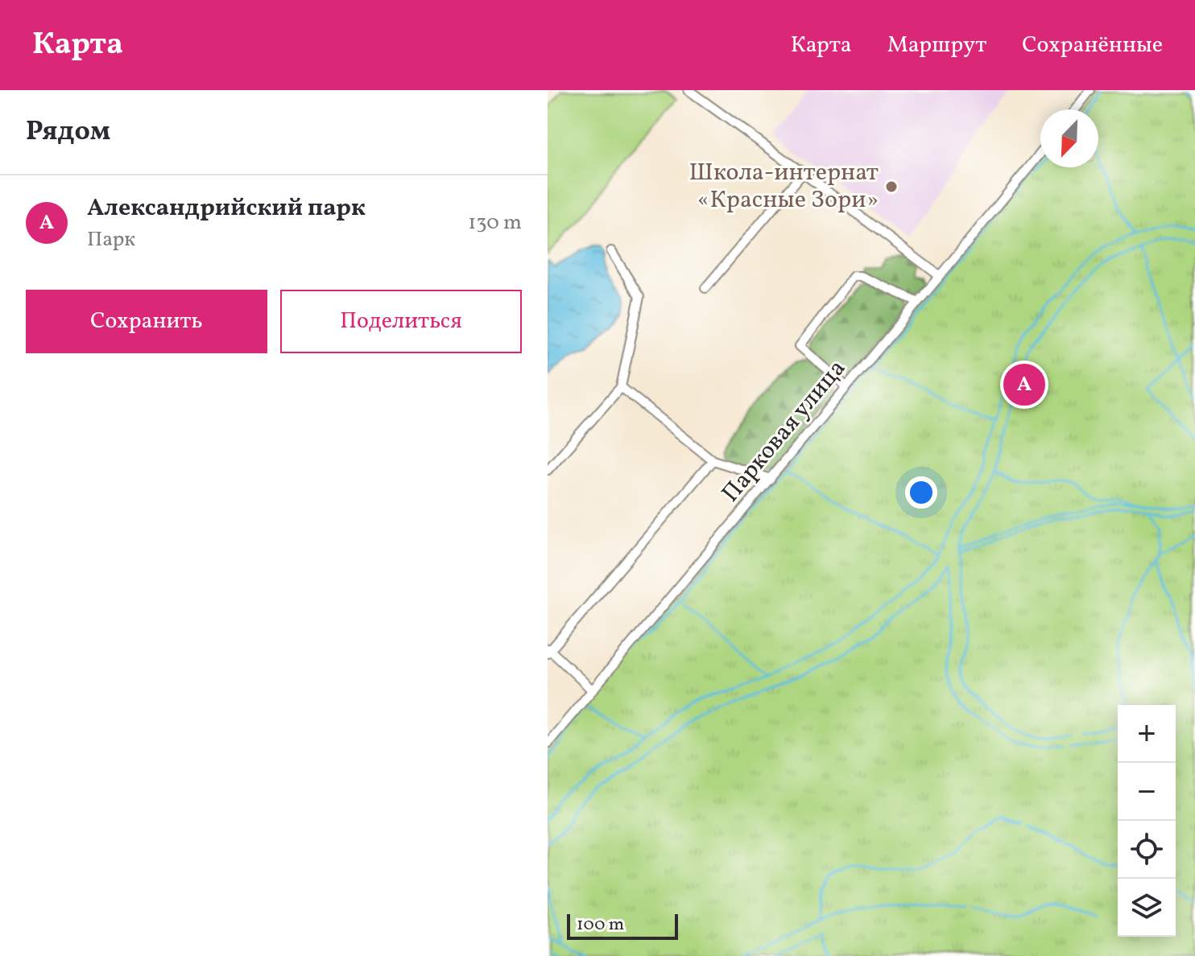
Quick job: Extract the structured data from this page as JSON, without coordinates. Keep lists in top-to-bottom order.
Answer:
{
  "streets": {
    "street": ["Парковая улица"]
  },
  "places": ["Школа-интернат «Красные Зори»"],
  "scale_bar": "100 m",
  "north": "bottom left",
  "page": {
    "header": "Карта",
    "nav": ["Карта", "Маршрут", "Сохранённые"],
    "heading": "Рядом",
    "list": [
      {
        "mark": "A",
        "name": "Александрийский парк",
        "note": "Парк",
        "value": "130 m"
      }
    ],
    "buttons": ["Сохранить", "Поделиться"],
    "pins": "A",
    "map_buttons": ["+", "−"],
    "scale": "100 m"
  }
}
